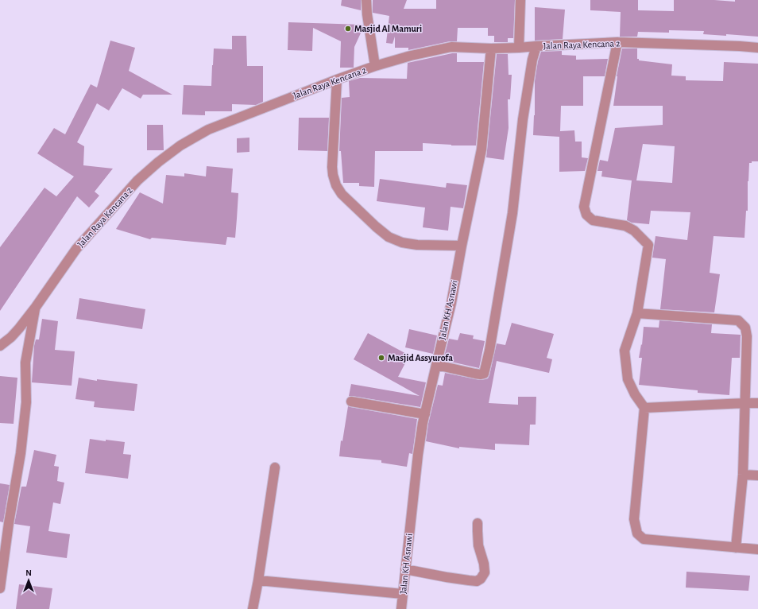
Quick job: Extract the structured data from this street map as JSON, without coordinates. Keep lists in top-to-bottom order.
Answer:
{
  "streets": {
    "street": ["Jalan Raya Kencana 2", "Jalan KH Asnawi"]
  },
  "crossings": [
    ["Jalan Raya Kencana 2", "Jalan KH Asnawi"]
  ],
  "places": ["Masjid Al Mamuri", "Masjid Assyurofa"],
  "north": "top"
}
